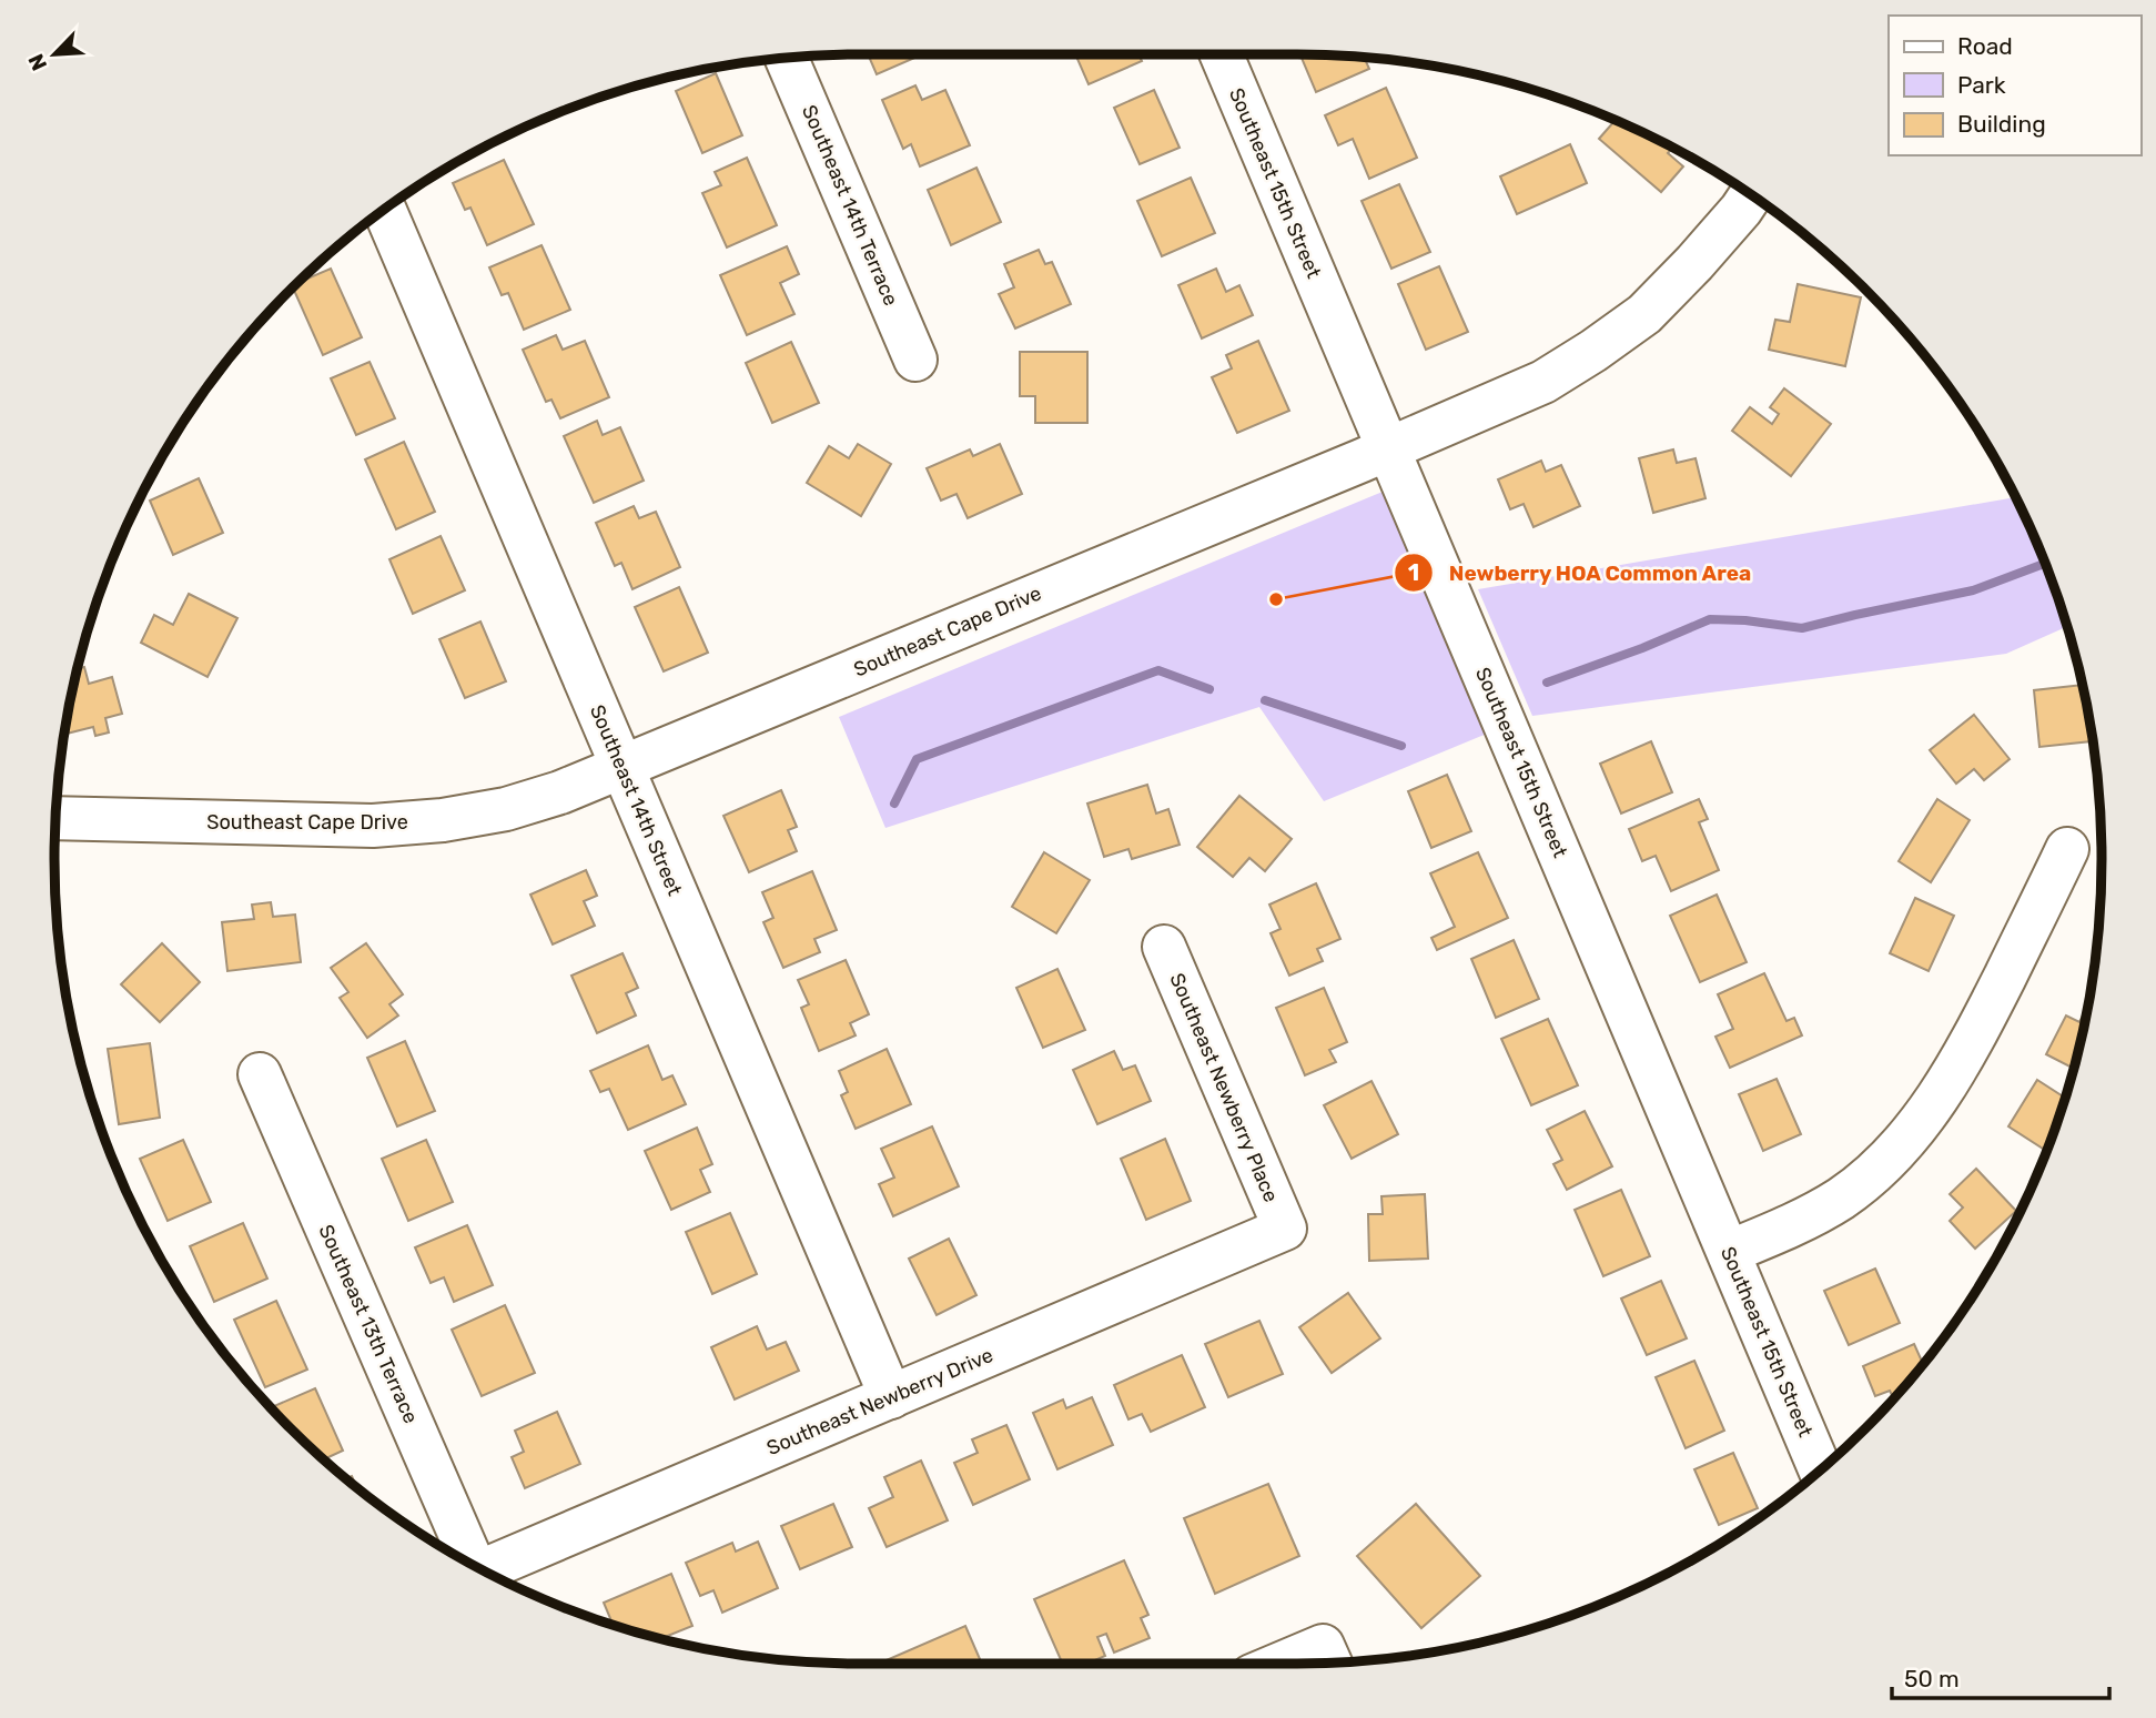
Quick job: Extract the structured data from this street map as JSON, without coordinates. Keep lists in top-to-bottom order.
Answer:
{
  "streets": {
    "street": [
      "Southeast 15th Street",
      "Southeast 14th Terrace",
      "Southeast Cape Drive",
      "Southeast 14th Street",
      "Southeast Newberry Place",
      "Southeast 13th Terrace",
      "Southeast Newberry Drive"
    ]
  },
  "crossings": [
    ["Southeast 15th Street", "Southeast Cape Drive"],
    ["Southeast Cape Drive", "Southeast 14th Street"],
    ["Southeast 14th Street", "Southeast Newberry Drive"],
    ["Southeast Newberry Place", "Southeast Newberry Drive"]
  ],
  "places": ["Newberry HOA Common Area"],
  "legend": ["Road", "Park", "Building"],
  "scale_bar": "50 m",
  "north": "bottom left"
}
